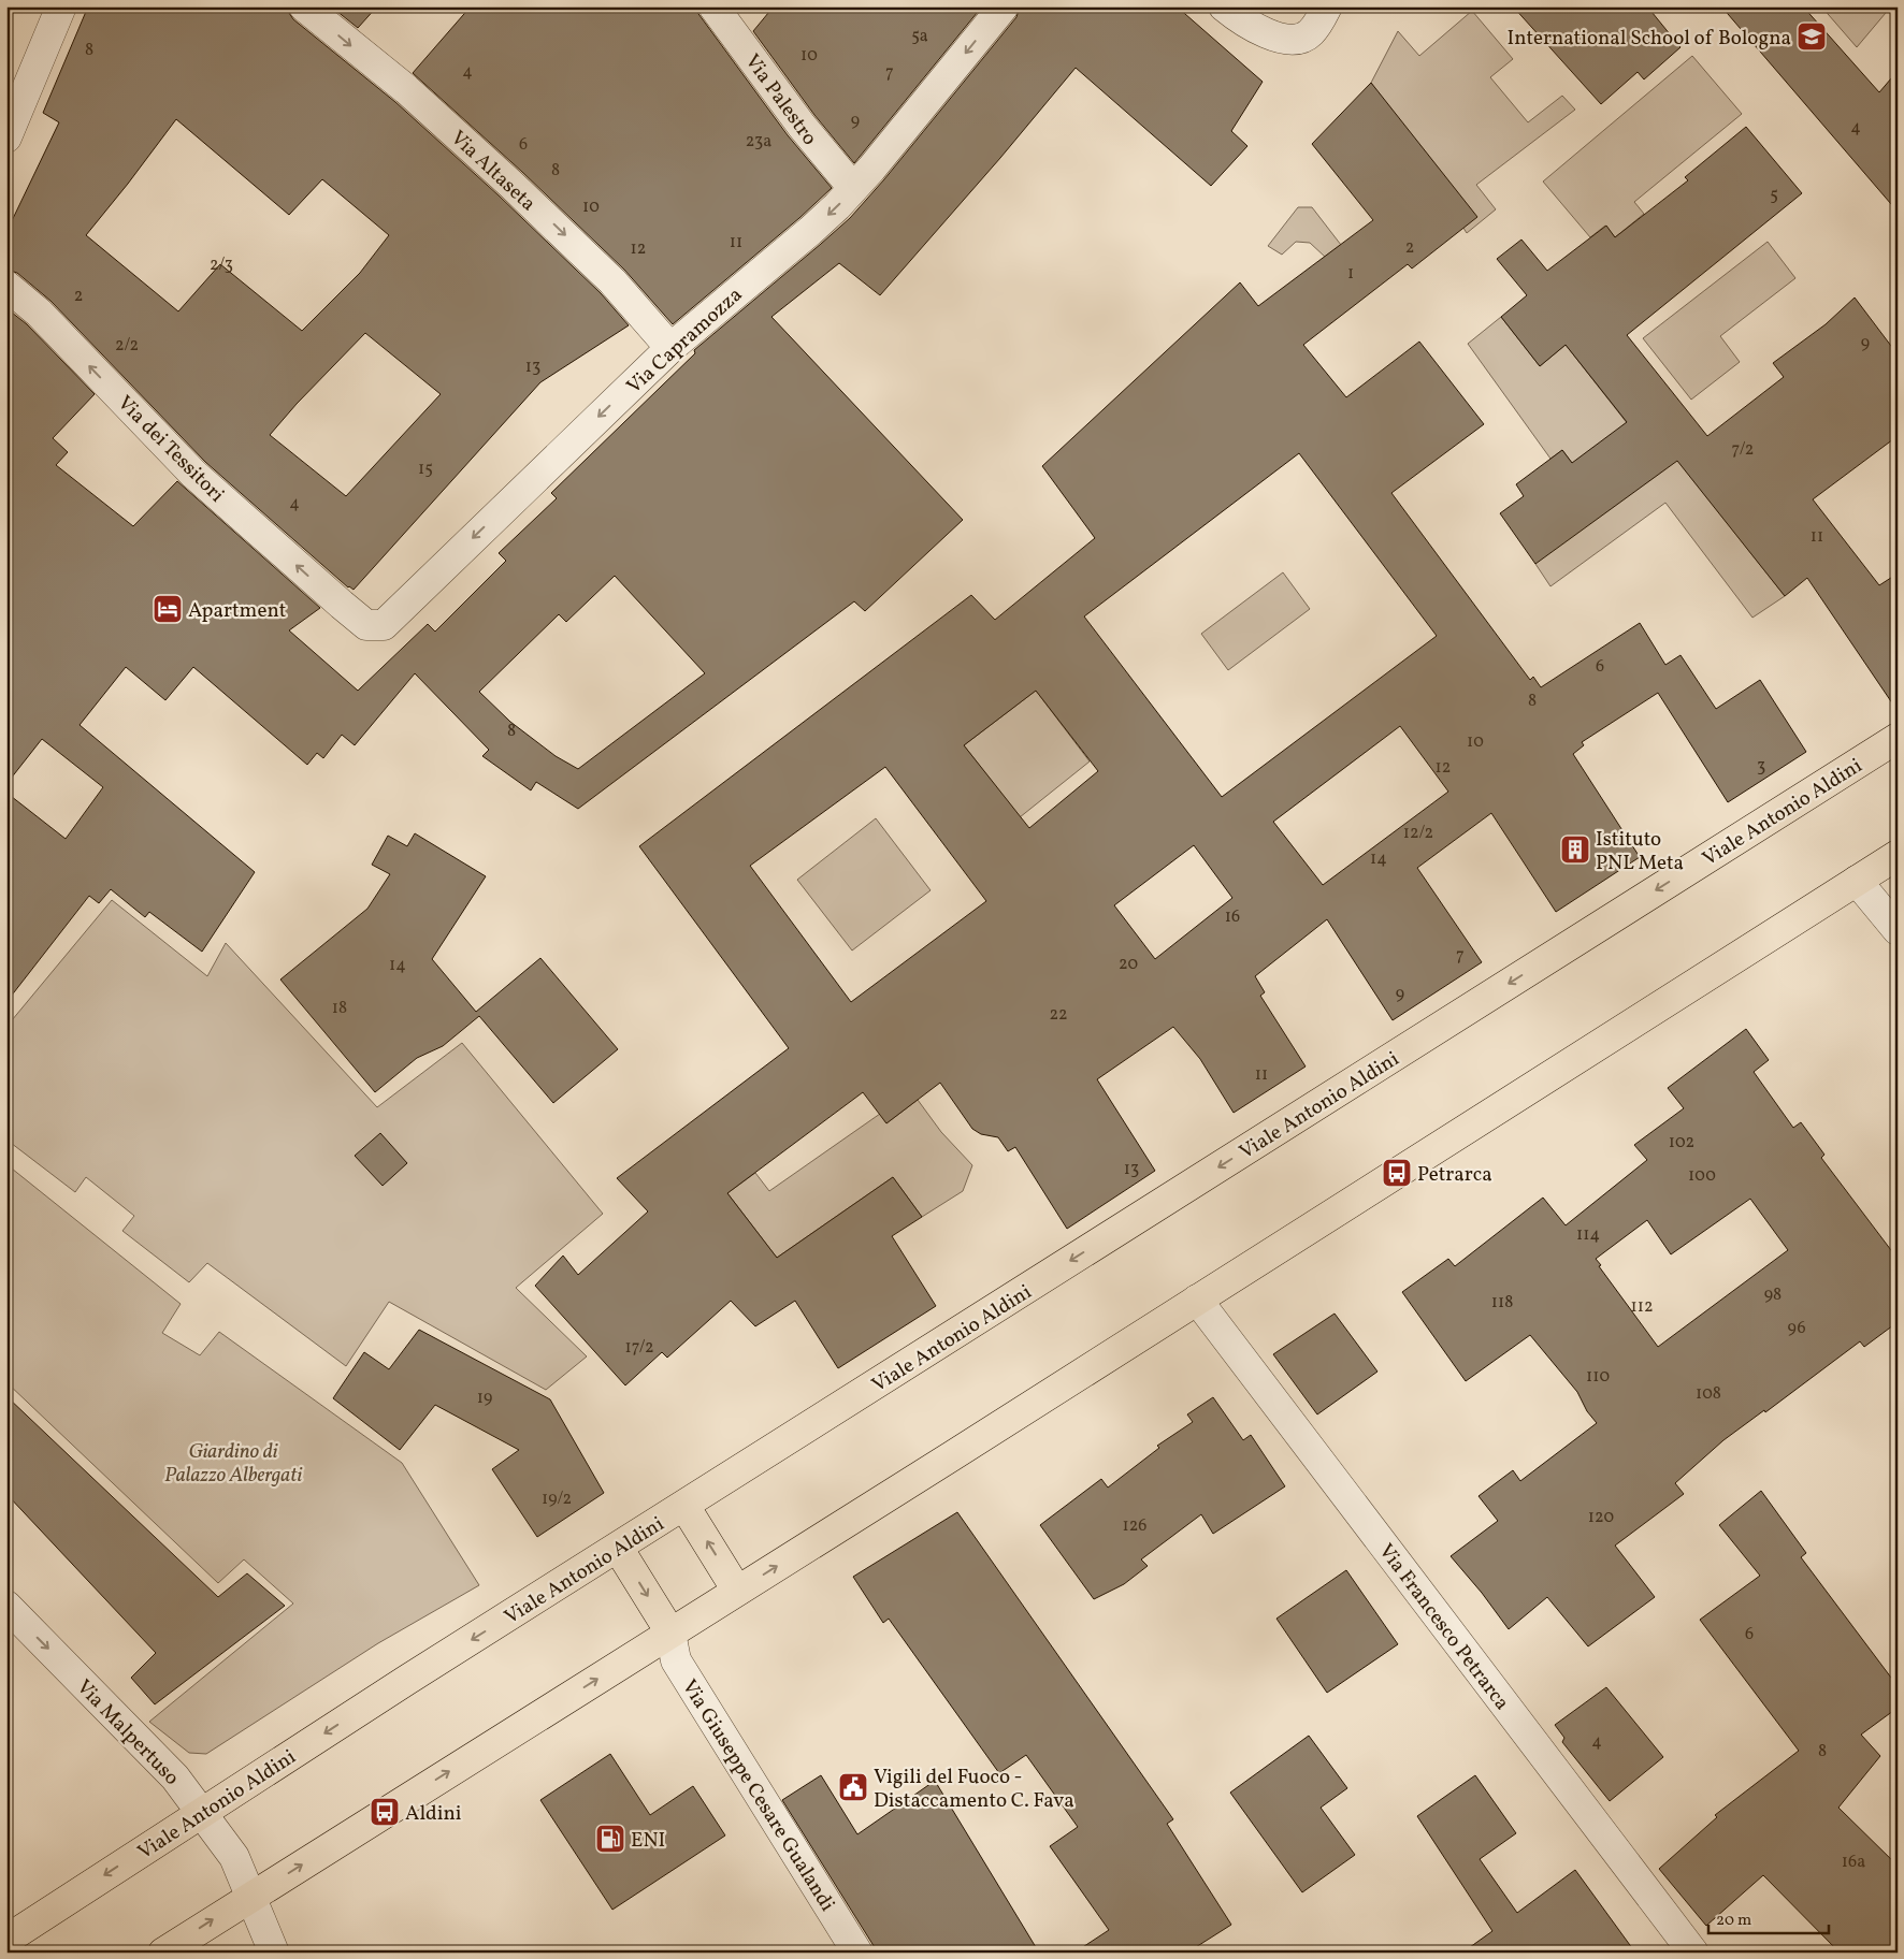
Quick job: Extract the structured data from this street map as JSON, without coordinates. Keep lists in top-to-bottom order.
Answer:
{
  "streets": {
    "main road": ["Viale Antonio Aldini"],
    "street": [
      "Via Palestro",
      "Via Altaseta",
      "Via Capramozza",
      "Via dei Tessitori",
      "Via Francesco Petrarca",
      "Via Malpertuso",
      "Via Giuseppe Cesare Gualandi"
    ]
  },
  "crossings": [
    ["Via Palestro", "Via Capramozza"],
    ["Via Altaseta", "Via Capramozza"],
    ["Via Capramozza", "Via dei Tessitori"],
    ["Viale Antonio Aldini", "Via Malpertuso"]
  ],
  "one_way": [
    "Via Altaseta",
    "Via Capramozza",
    "Via dei Tessitori",
    "Via Malpertuso"
  ],
  "parks": ["Giardino di Palazzo Albergati"],
  "places": {
    "school or university": ["International School of Bologna"],
    "hotel": ["Apartment"],
    "building": ["Istituto PNL Meta"],
    "bus stop": ["Petrarca", "Aldini"],
    "public building": ["Vigili del Fuoco - Distaccamento C. Fava"],
    "fuel station": ["ENI"]
  },
  "house_numbers": [
    "5a",
    "8",
    "10",
    "4",
    "7",
    "9",
    "4",
    "23a",
    "6",
    "8",
    "5",
    "10",
    "11",
    "2",
    "12",
    "2/3",
    "1",
    "2",
    "9",
    "2/2",
    "13",
    "7/2",
    "15",
    "4",
    "11",
    "6",
    "8",
    "8",
    "10",
    "3",
    "12",
    "12/2",
    "14",
    "16",
    "7",
    "20",
    "14",
    "9",
    "18",
    "22",
    "11",
    "102",
    "13",
    "100",
    "114",
    "98",
    "118",
    "112",
    "96",
    "17/2",
    "110",
    "108",
    "19",
    "19/2",
    "120",
    "126",
    "6",
    "4",
    "8",
    "16a"
  ],
  "scale_bar": "20 m"
}
